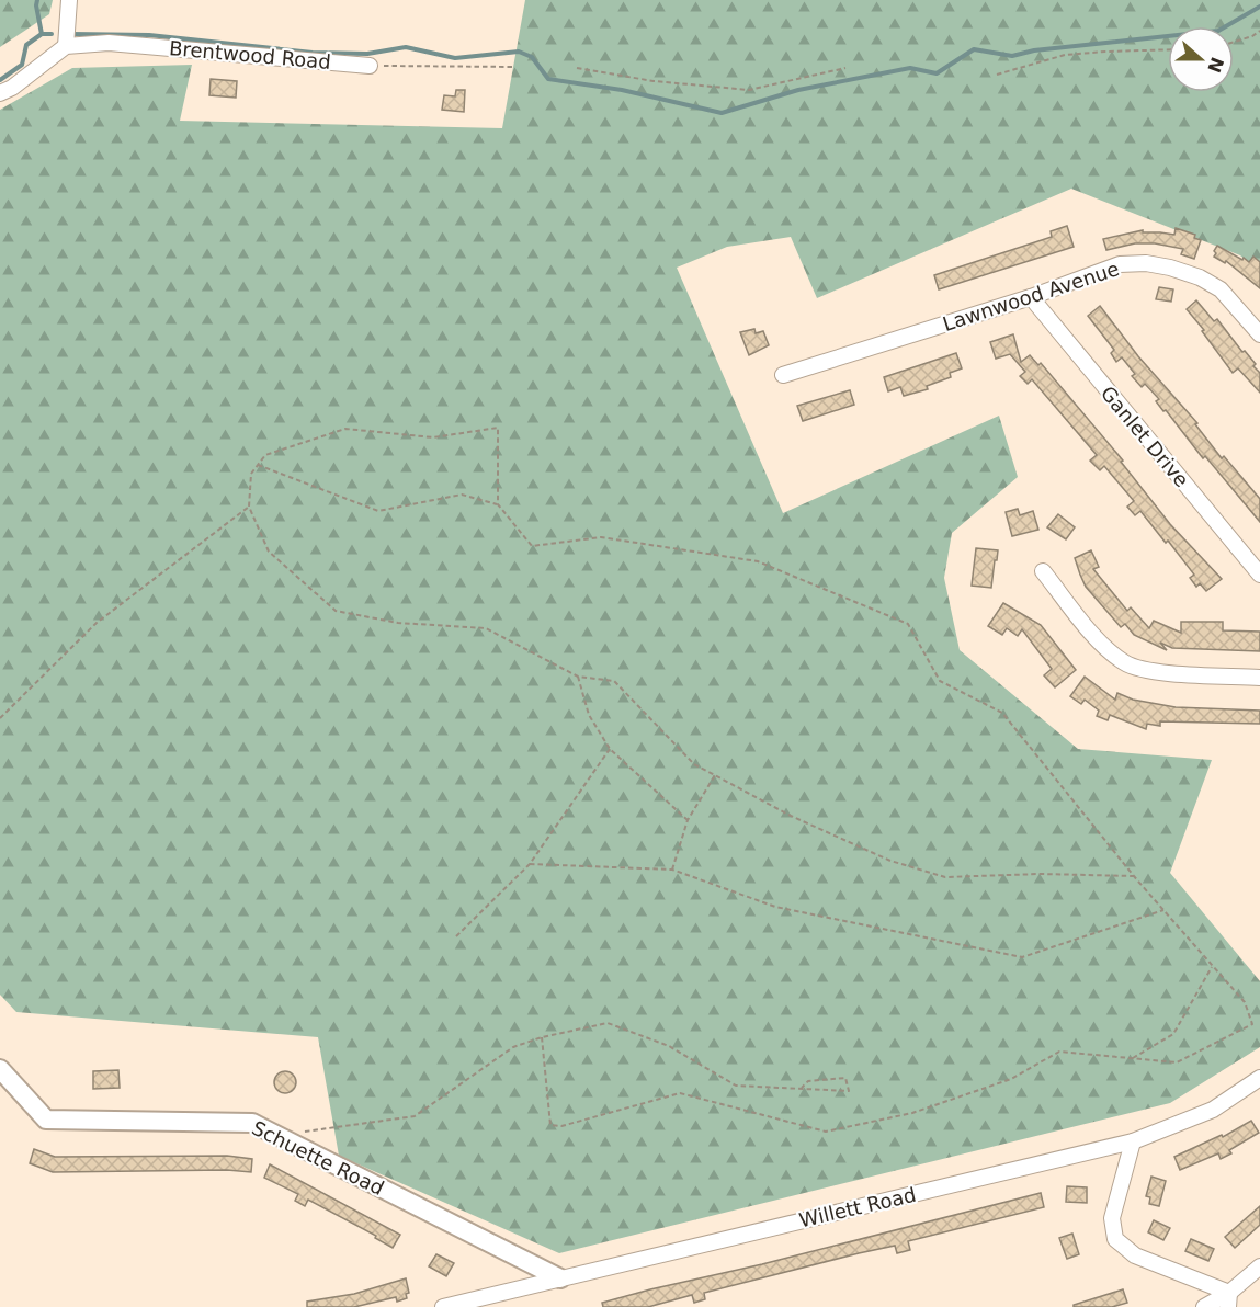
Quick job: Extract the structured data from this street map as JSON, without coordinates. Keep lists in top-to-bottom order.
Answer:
{
  "streets": {
    "street": [
      "Brentwood Road",
      "Lawnwood Avenue",
      "Ganlet Drive",
      "Schuette Road",
      "Willett Road"
    ]
  },
  "crossings": [
    ["Lawnwood Avenue", "Ganlet Drive"],
    ["Schuette Road", "Willett Road"]
  ],
  "north": "right"
}
